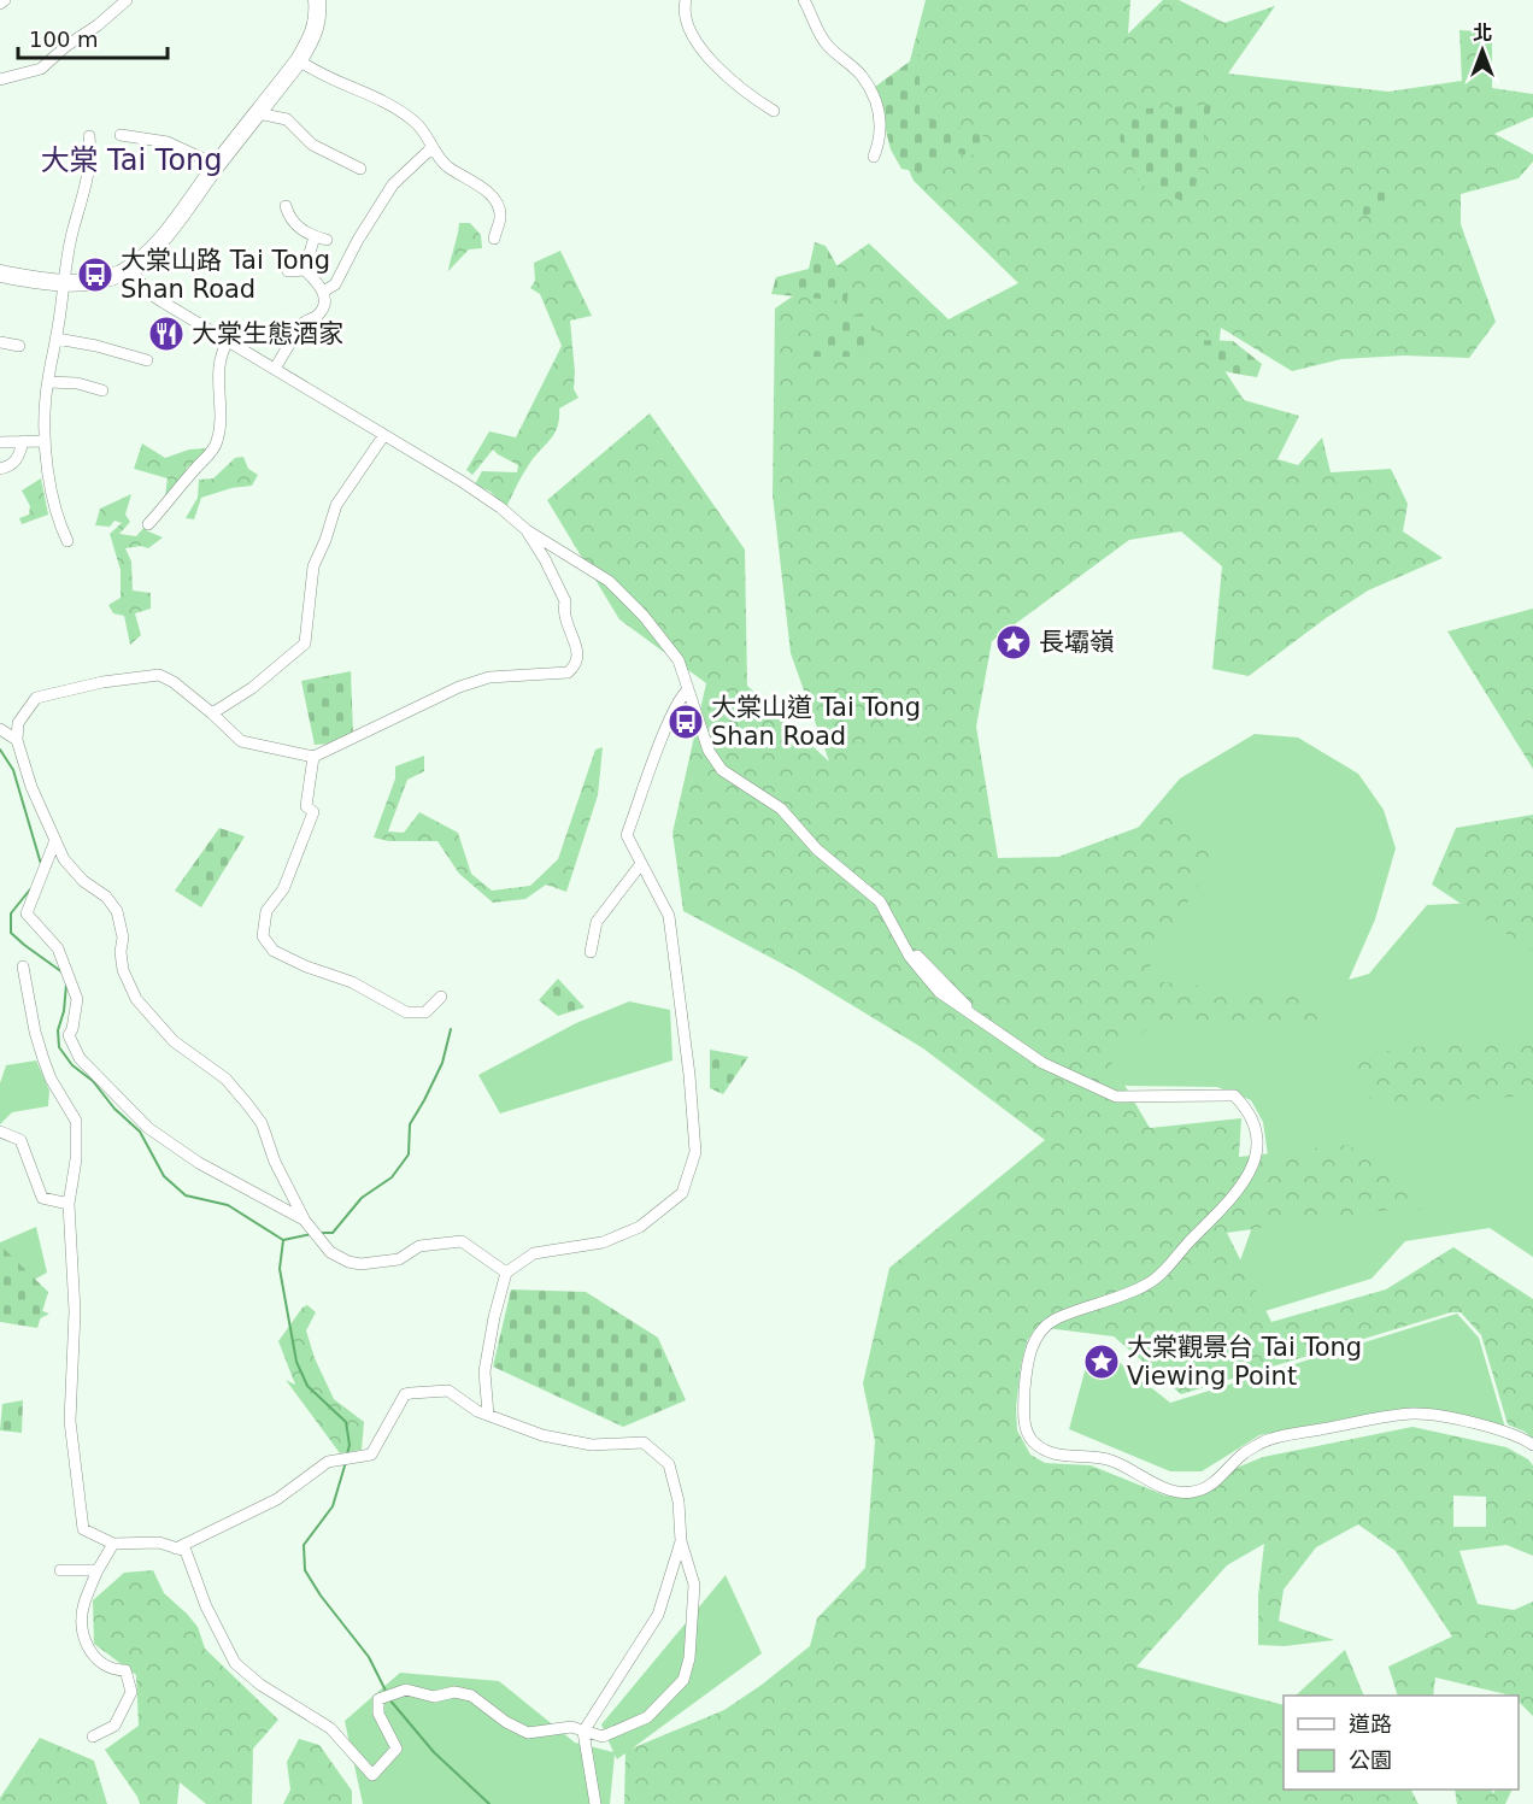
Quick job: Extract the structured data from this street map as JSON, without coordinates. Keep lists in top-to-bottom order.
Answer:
{
  "districts": ["大棠 Tai Tong"],
  "places": {
    "bus stop": ["大棠山路 Tai Tong Shan Road", "大棠山道 Tai Tong Shan Road"],
    "restaurant": ["大棠生態酒家"],
    "place": ["長壩嶺", "大棠觀景台 Tai Tong Viewing Point"]
  },
  "legend": ["道路", "公園"],
  "scale_bar": "100 m",
  "north": "top"
}
